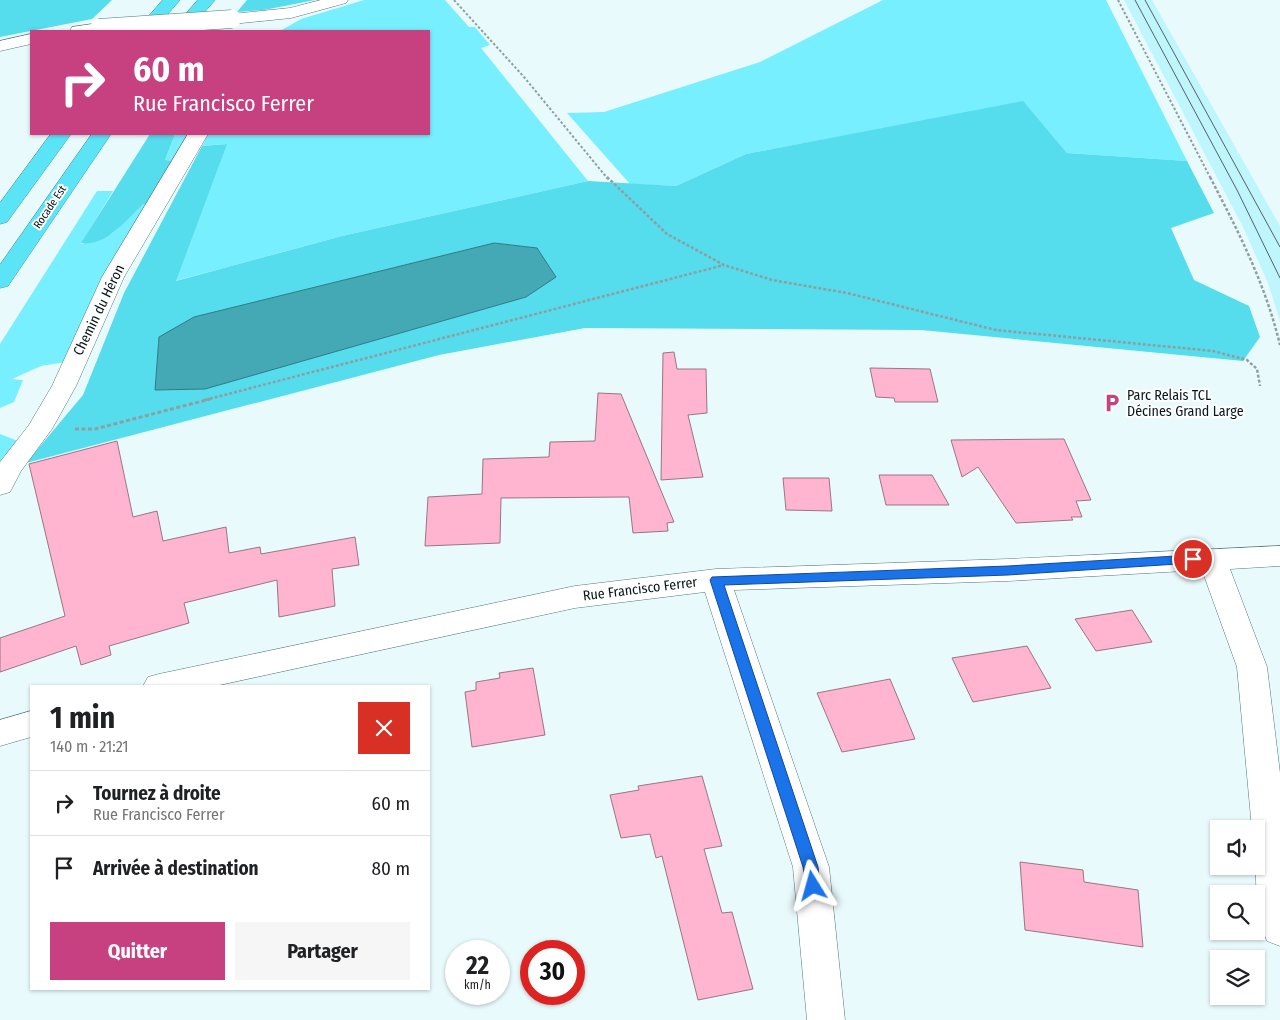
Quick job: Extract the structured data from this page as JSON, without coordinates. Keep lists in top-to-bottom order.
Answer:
{
  "streets": {
    "highway": ["Rocade Est"],
    "street": ["Chemin du Héron", "Rue Francisco Ferrer"]
  },
  "places": {
    "parking": ["Parc Relais TCL Décines Grand Large"]
  },
  "page": {
    "turn": ["60 m", "Rue Francisco Ferrer"],
    "heading": ["1 min", "140 m · 21:21"],
    "list": [
      {
        "name": "Tournez à droite",
        "note": "Rue Francisco Ferrer",
        "value": "60 m"
      },
      {
        "name": "Arrivée à destination",
        "value": "80 m"
      }
    ],
    "buttons": ["Quitter", "Partager"],
    "speed": "22 km/h",
    "limit": "30"
  }
}
